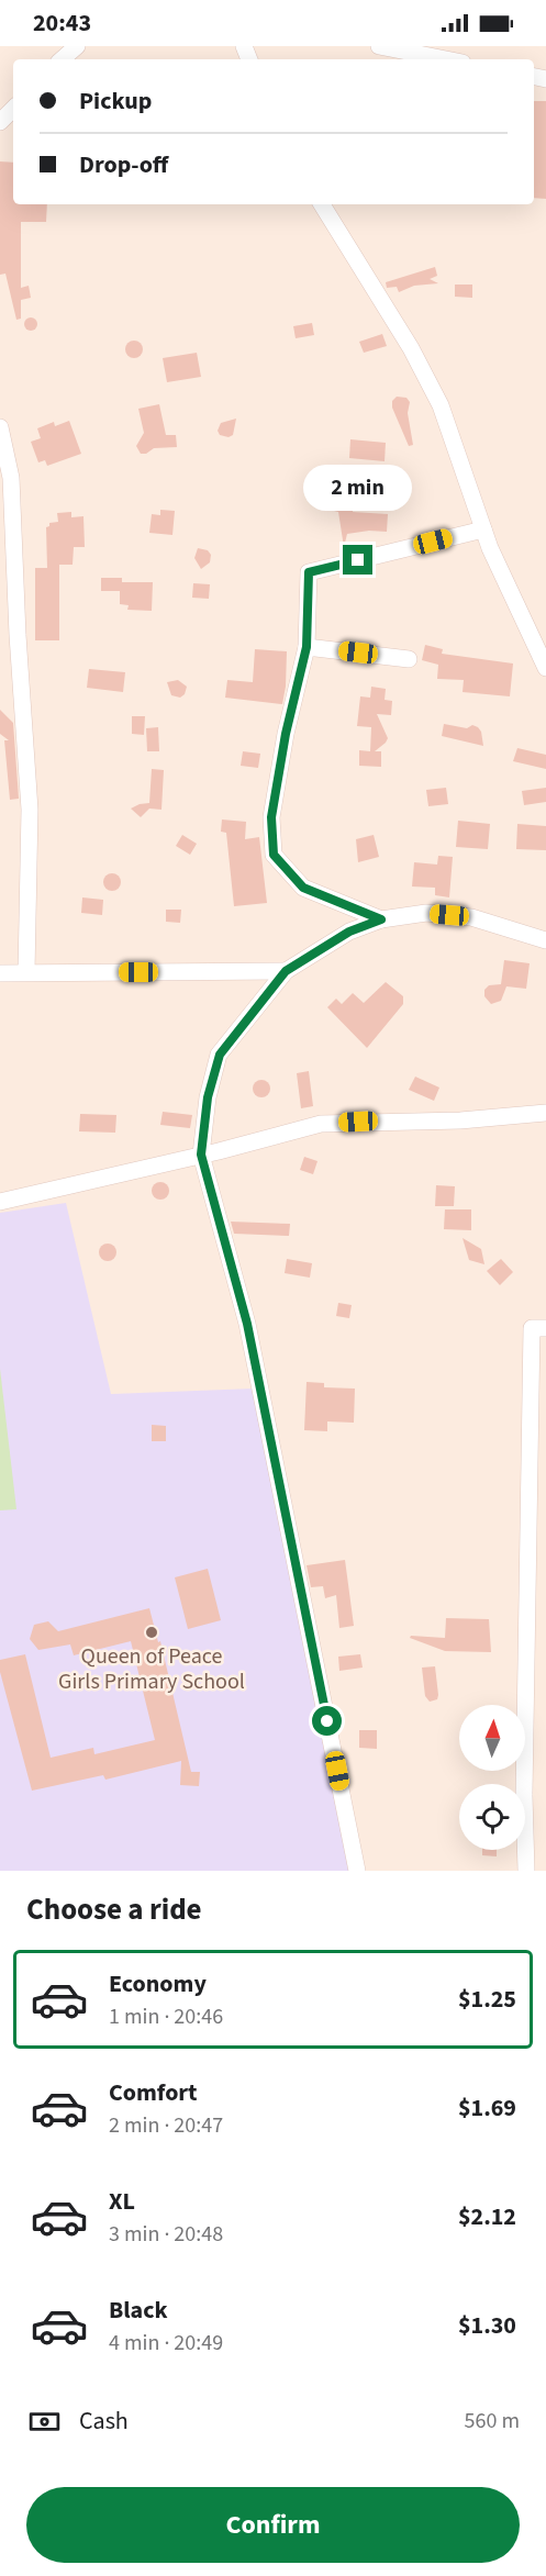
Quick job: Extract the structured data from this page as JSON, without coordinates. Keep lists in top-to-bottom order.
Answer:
{
  "places": ["Queen of Peace Girls Primary School"],
  "north": "top",
  "page": {
    "status": "20:43",
    "banner": ["Pickup", "Drop-off"],
    "bubble": "2 min",
    "heading": "Choose a ride",
    "list": [
      {
        "name": "Economy",
        "note": "1 min · 20:46",
        "value": "$1.25"
      },
      {
        "name": "Comfort",
        "note": "2 min · 20:47",
        "value": "$1.69"
      },
      {
        "name": "XL",
        "note": "3 min · 20:48",
        "value": "$2.12"
      },
      {
        "name": "Black",
        "note": "4 min · 20:49",
        "value": "$1.30"
      }
    ],
    "pay": ["Cash", "560 m"],
    "buttons": "Confirm"
  }
}
